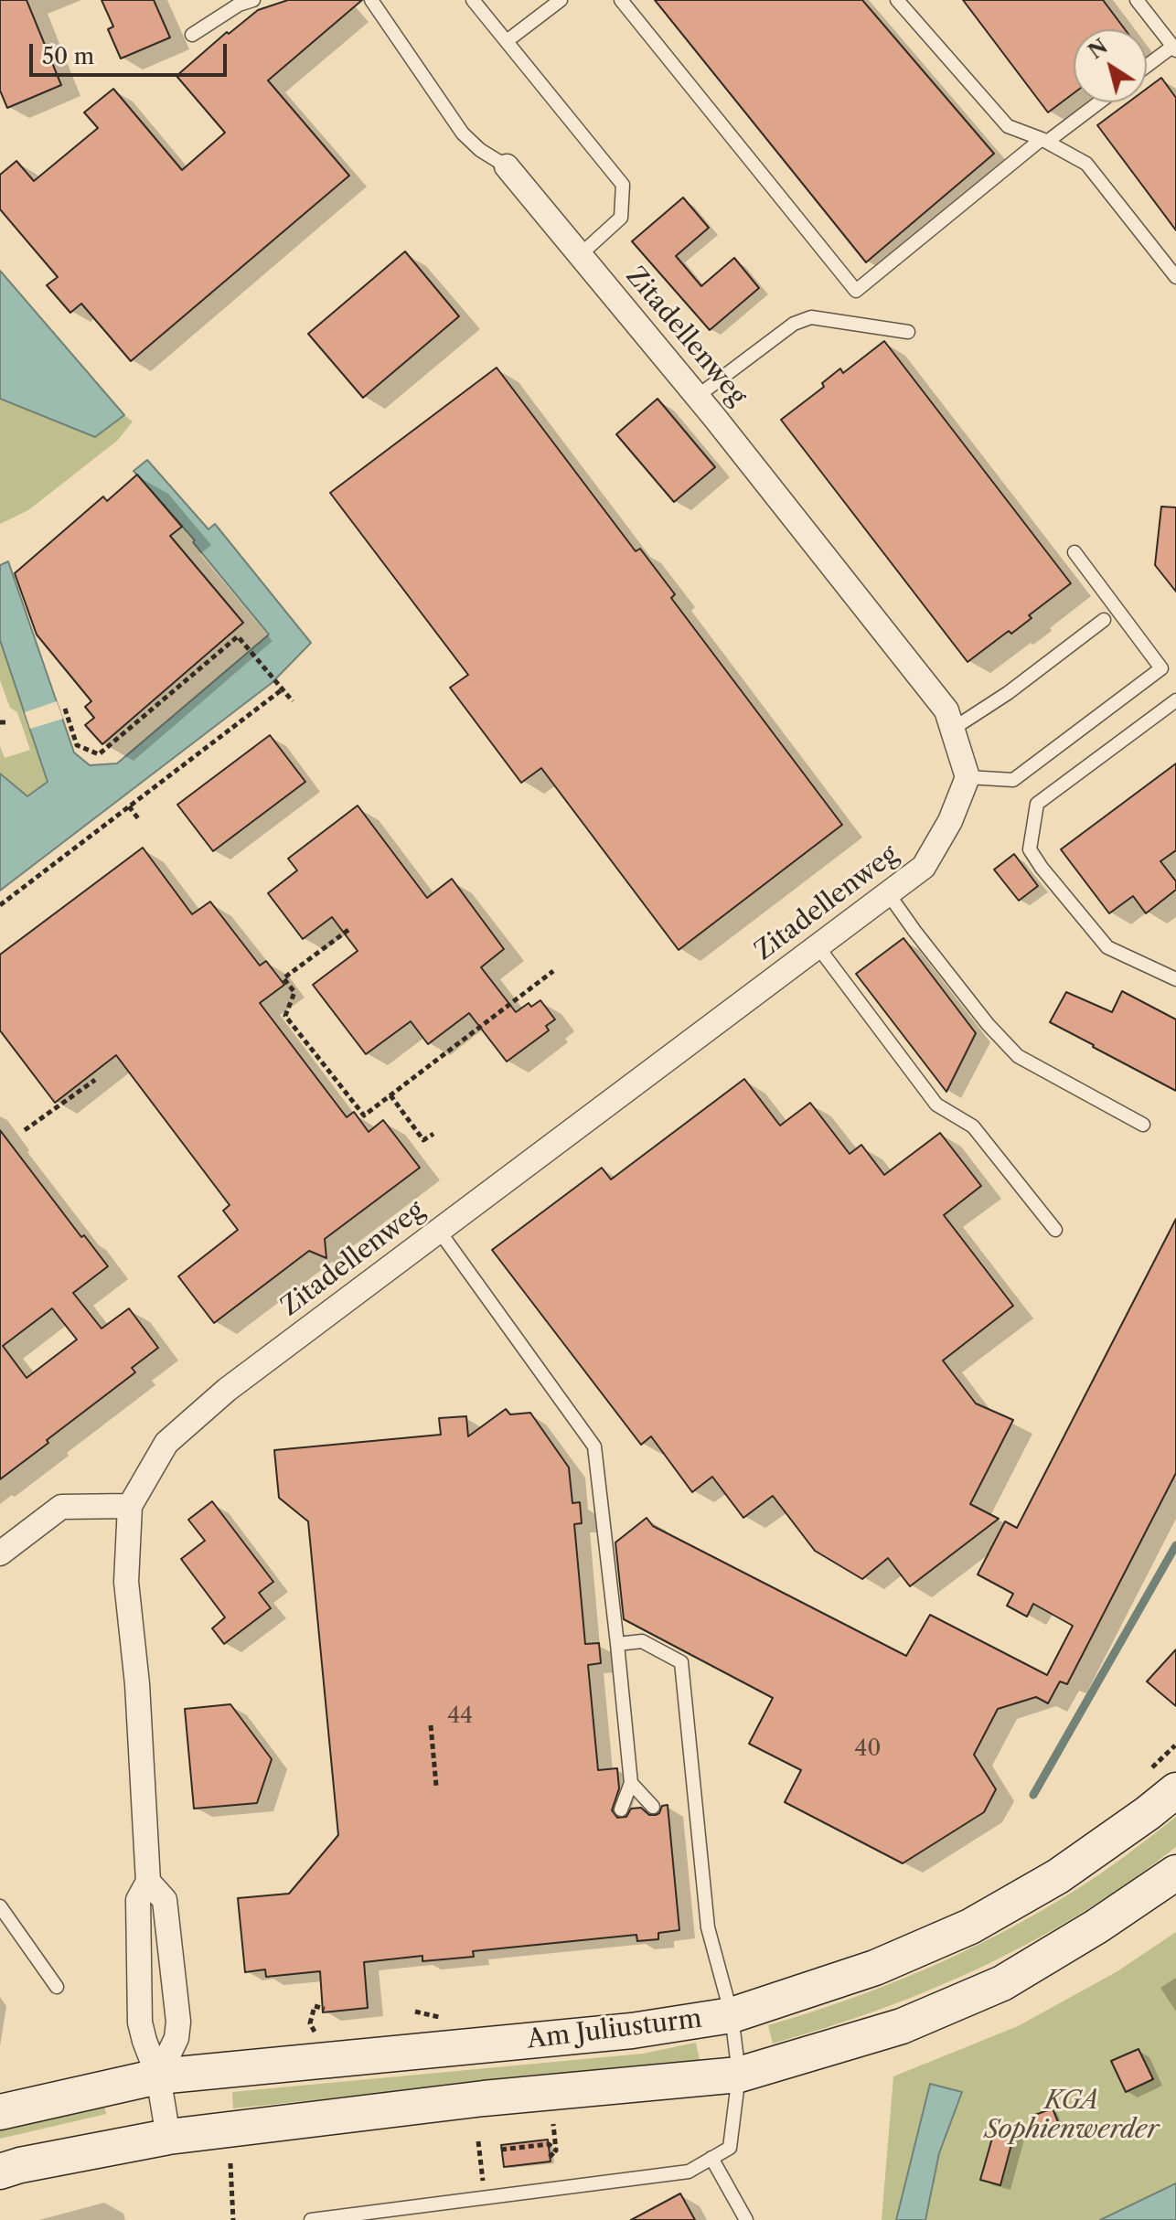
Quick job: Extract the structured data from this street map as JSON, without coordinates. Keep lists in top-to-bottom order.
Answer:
{
  "streets": {
    "main road": ["Am Juliusturm"],
    "street": ["Zitadellenweg"]
  },
  "crossings": [
    ["Zitadellenweg", "Am Juliusturm"]
  ],
  "parks": ["KGA Sophienwerder"],
  "house_numbers": ["44", "40"],
  "scale_bar": "50 m",
  "north": "top left"
}
